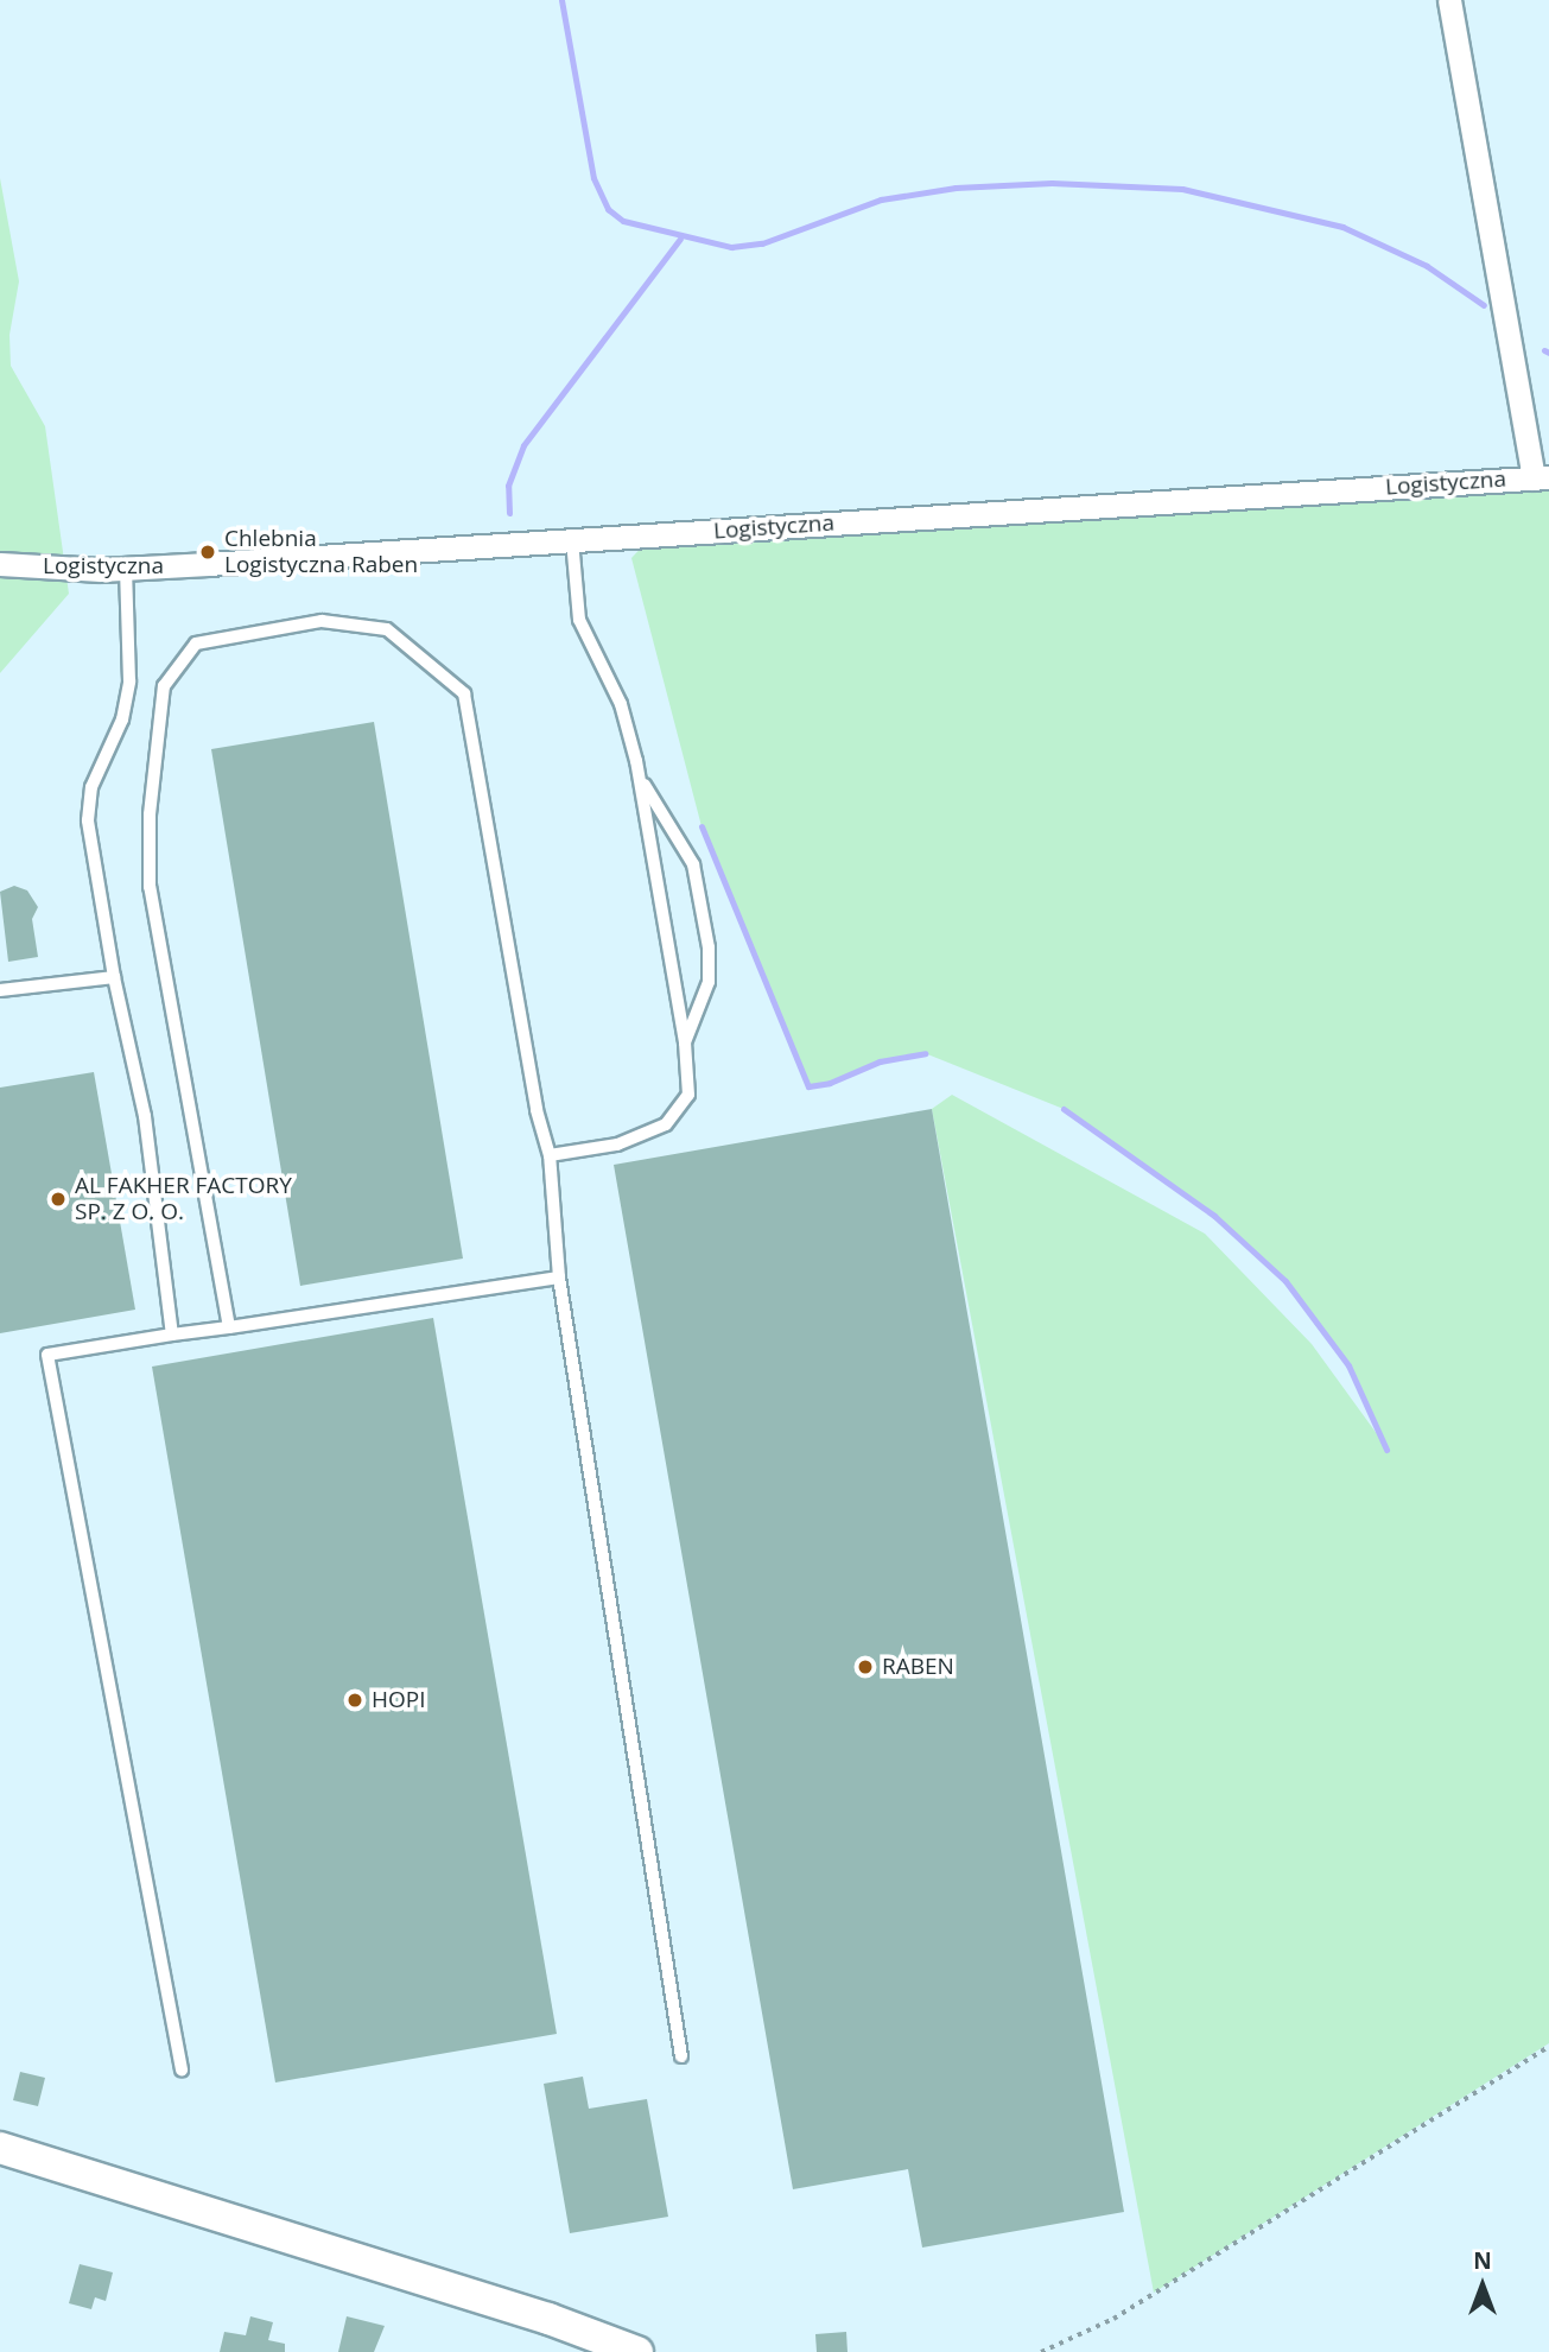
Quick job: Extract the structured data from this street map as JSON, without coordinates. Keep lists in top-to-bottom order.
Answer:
{
  "streets": {
    "street": ["Logistyczna"]
  },
  "places": [
    "Chlebnia Logistyczna Raben",
    "AL FAKHER FACTORY SP. Z O. O.",
    "RABEN",
    "HOPI"
  ],
  "north": "top"
}
